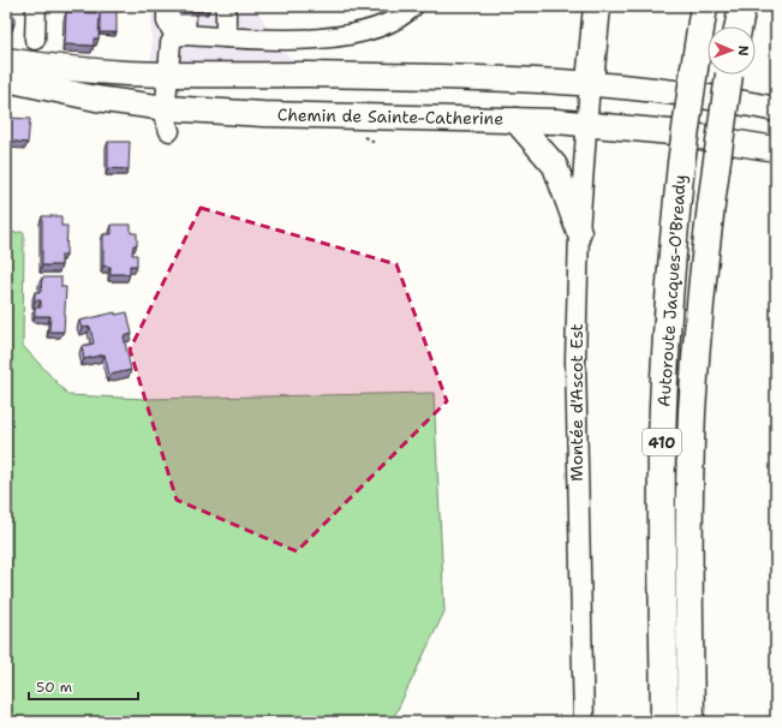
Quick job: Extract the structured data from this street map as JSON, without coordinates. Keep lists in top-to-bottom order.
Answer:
{
  "streets": {
    "highway": ["Autoroute Jacques-O'Bready", "410"],
    "main road": ["Chemin de Sainte-Catherine"],
    "street": ["Montée d'Ascot Est"]
  },
  "crossings": [
    ["Chemin de Sainte-Catherine", "Montée d'Ascot Est"]
  ],
  "scale_bar": "50 m",
  "north": "right"
}
